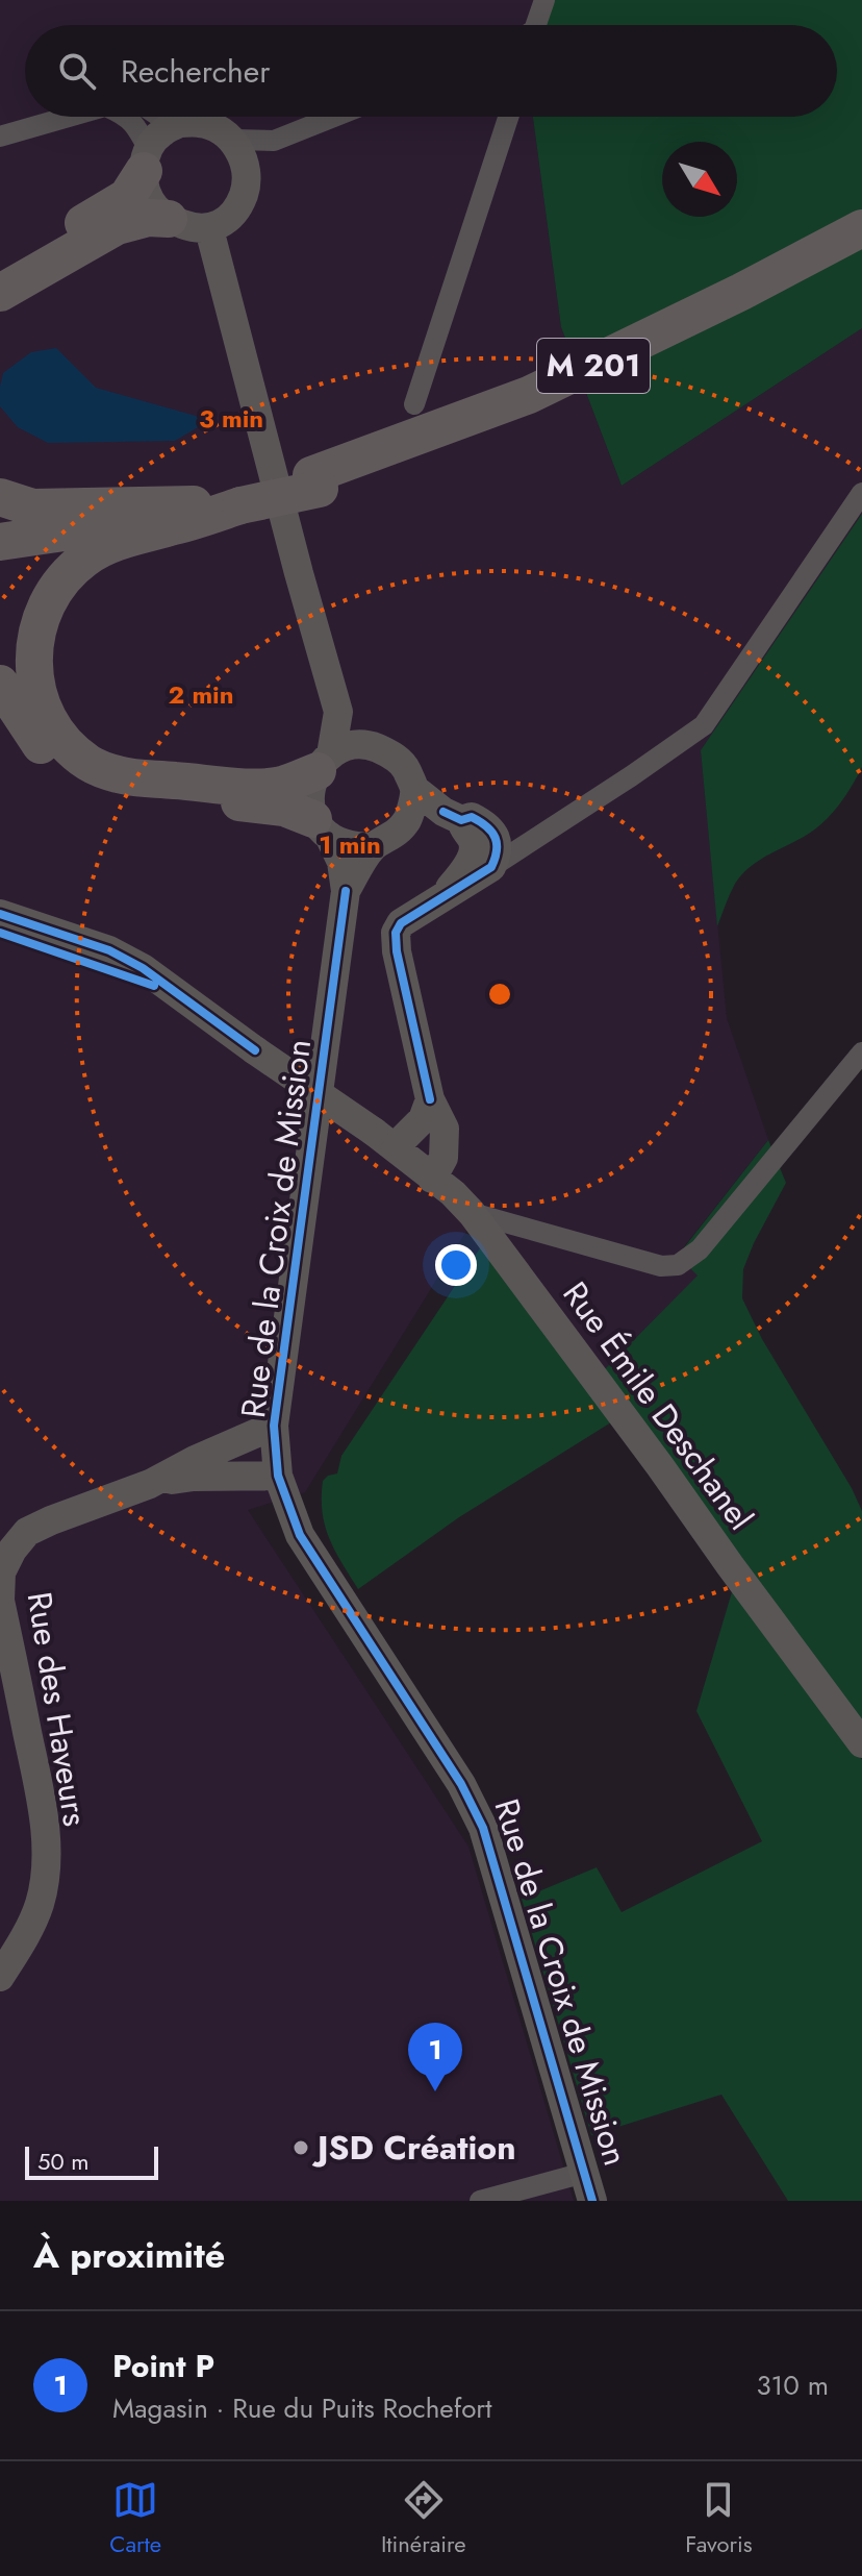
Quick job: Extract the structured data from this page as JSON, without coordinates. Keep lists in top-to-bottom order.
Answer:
{
  "streets": {
    "highway": ["M 201"],
    "main road": ["Rue de la Croix de Mission", "Rue Émile Deschanel", "Rue des Haveurs"]
  },
  "crossings": [
    ["Rue de la Croix de Mission", "Rue des Haveurs"]
  ],
  "places": ["JSD Création"],
  "scale_bar": "50 m",
  "north": "bottom right",
  "page": {
    "search": "Rechercher",
    "pins": "1",
    "scale": "50 m",
    "heading": "À proximité",
    "list": [
      {
        "mark": "1",
        "name": "Point P",
        "note": "Magasin · Rue du Puits Rochefort",
        "value": "310 m"
      }
    ],
    "nav": ["Carte", "Itinéraire", "Favoris"]
  },
  "rings": ["3 min", "2 min", "1 min"]
}
